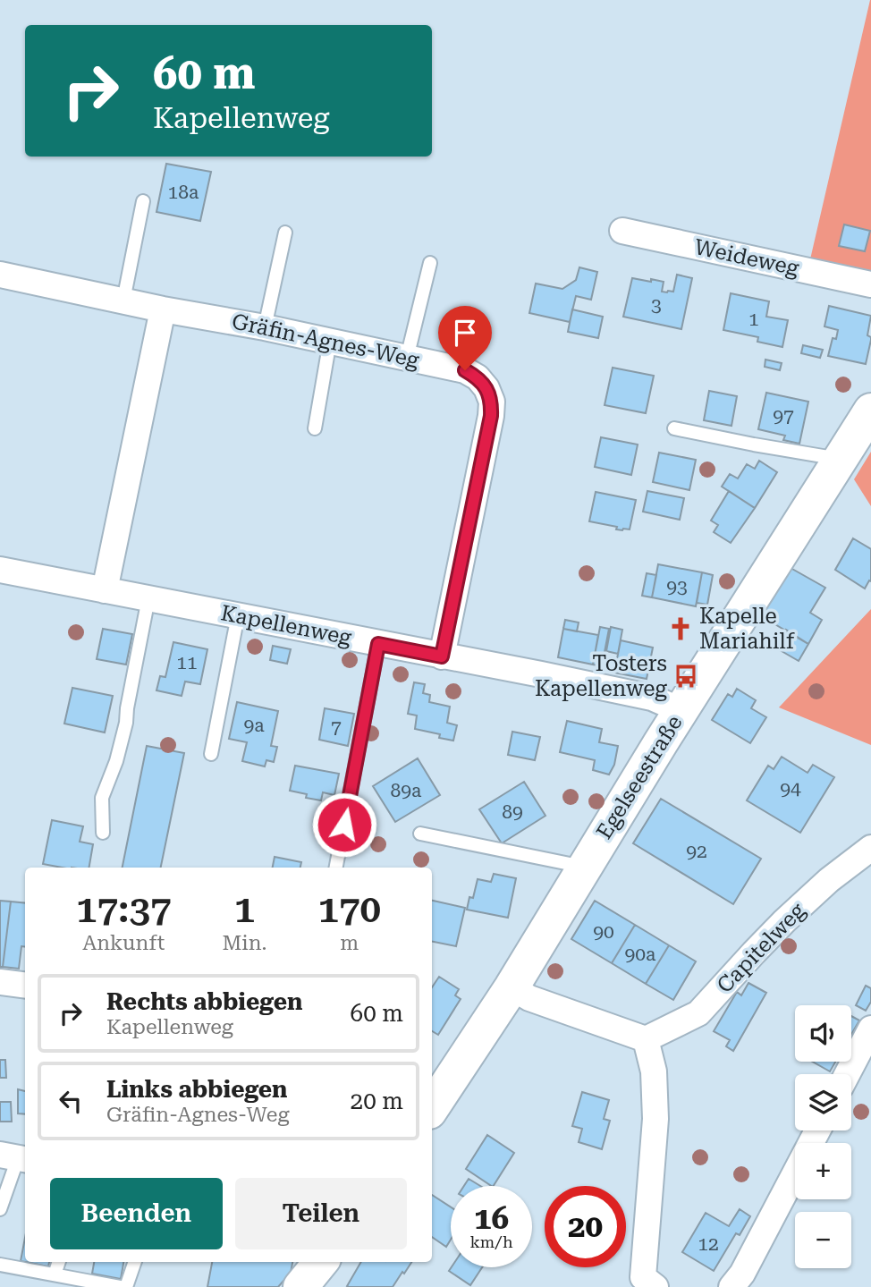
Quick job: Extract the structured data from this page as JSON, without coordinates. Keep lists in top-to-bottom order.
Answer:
{
  "streets": {
    "street": [
      "Weideweg",
      "Gräfin-Agnes-Weg",
      "Kapellenweg",
      "Egelseestraße",
      "Capitelweg"
    ]
  },
  "crossings": [
    ["Gräfin-Agnes-Weg", "Kapellenweg"],
    ["Kapellenweg", "Egelseestraße"]
  ],
  "places": {
    "church": ["Kapelle Mariahilf"],
    "bus stop": ["Tosters Kapellenweg"]
  },
  "house_numbers": [
    "18a",
    "3",
    "1",
    "97",
    "93",
    "11",
    "9a",
    "7",
    "94",
    "89a",
    "89",
    "92",
    "90",
    "90a",
    "12"
  ],
  "page": {
    "turn": ["60 m", "Kapellenweg"],
    "eta": [
      "17:37",
      "Ankunft",
      "1",
      "Min.",
      "170",
      "m"
    ],
    "list": [
      {
        "name": "Rechts abbiegen",
        "note": "Kapellenweg",
        "value": "60 m"
      },
      {
        "name": "Links abbiegen",
        "note": "Gräfin-Agnes-Weg",
        "value": "20 m"
      }
    ],
    "map_buttons": ["+", "−"],
    "buttons": ["Beenden", "Teilen"],
    "speed": "16 km/h",
    "limit": "20"
  }
}
